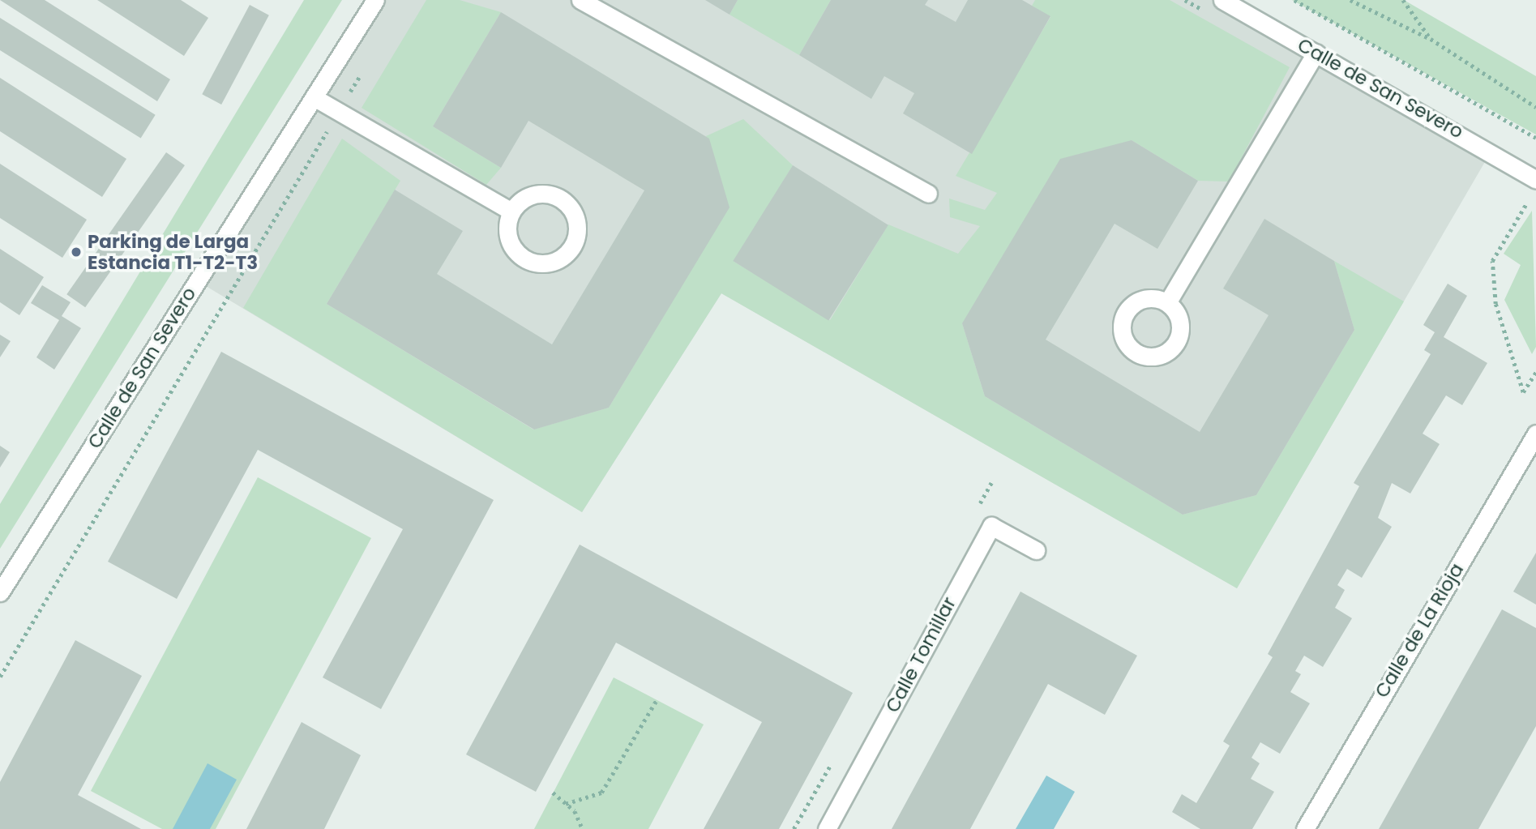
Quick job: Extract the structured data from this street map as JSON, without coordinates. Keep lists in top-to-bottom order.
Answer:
{
  "streets": {
    "street": ["Calle de San Severo", "Calle de La Rioja", "Calle Tomillar"]
  },
  "places": ["Parking de Larga Estancia T1-T2-T3"]
}
